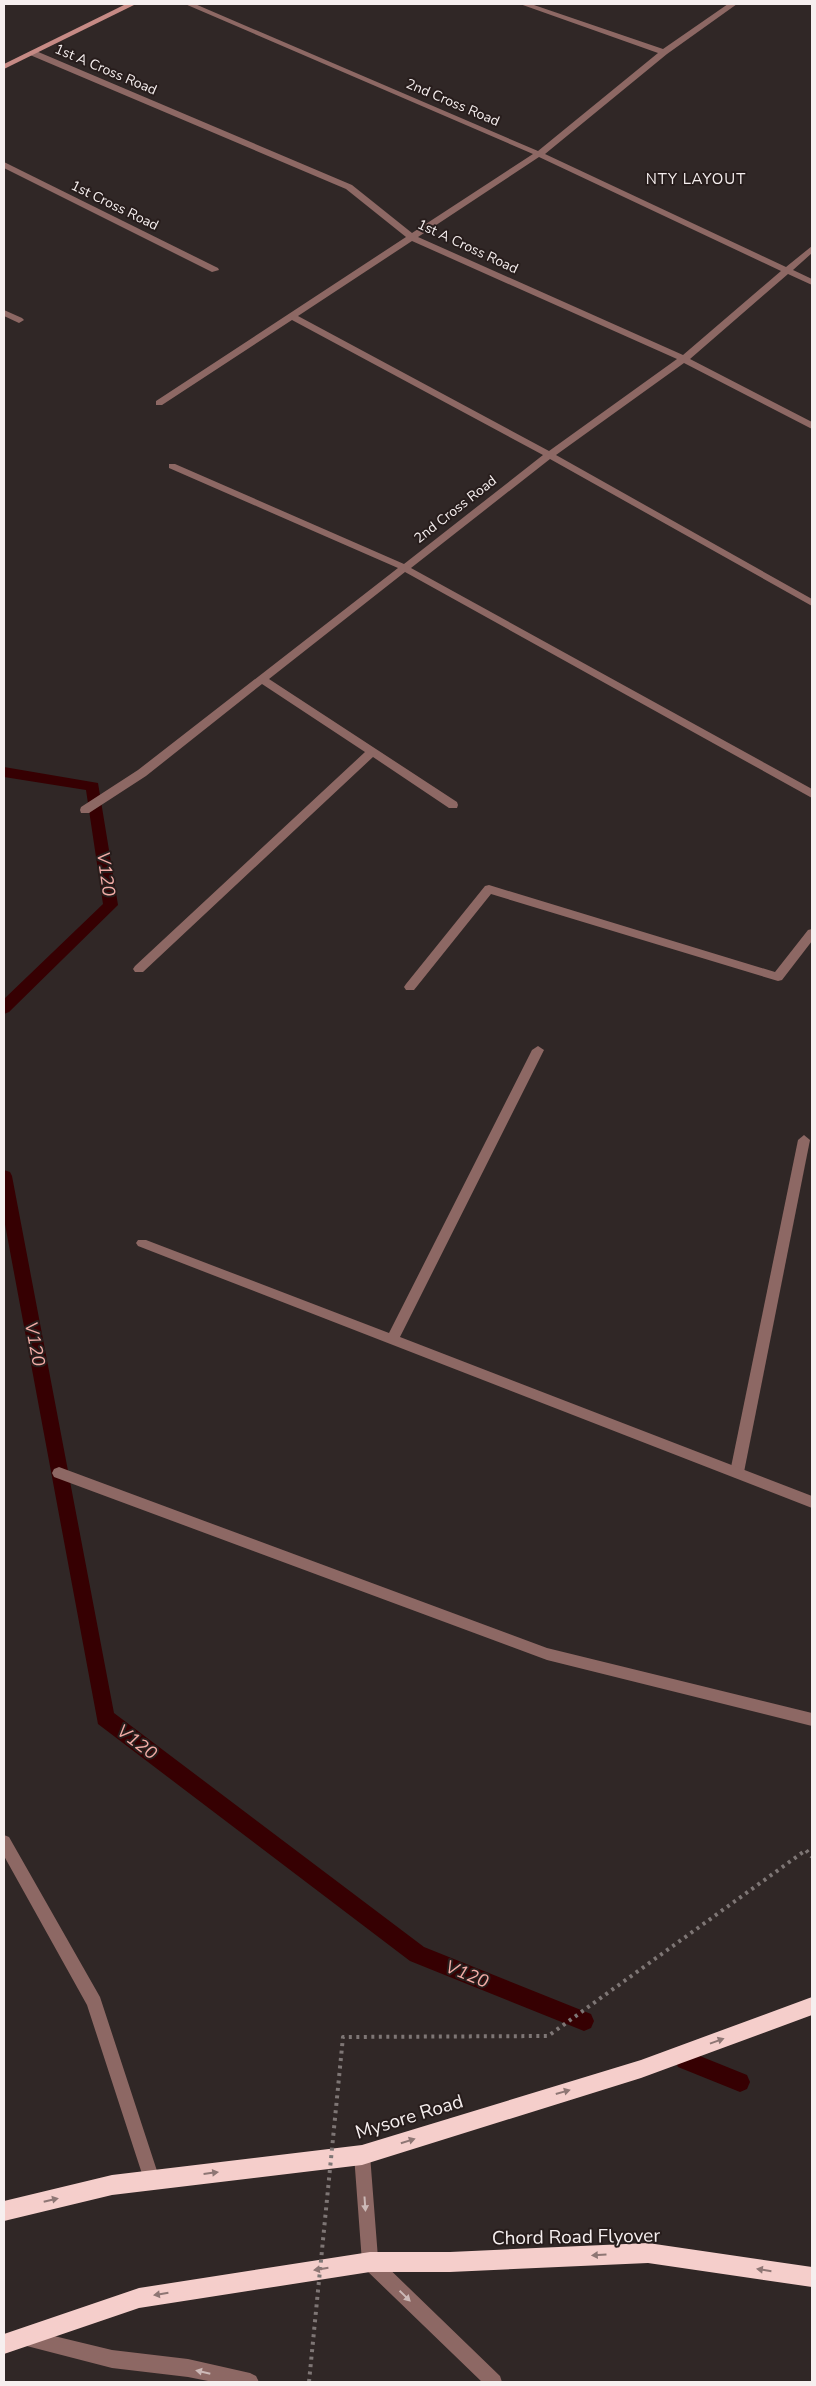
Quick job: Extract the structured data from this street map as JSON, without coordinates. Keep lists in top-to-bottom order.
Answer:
{
  "streets": {
    "highway": ["Mysore Road", "Chord Road Flyover"],
    "street": ["1st A Cross Road", "2nd Cross Road", "1st Cross Road"]
  },
  "crossings": [
    ["1st A Cross Road", "2nd Cross Road"]
  ],
  "one_way": ["Chord Road Flyover"],
  "districts": ["NTY LAYOUT"],
  "water": ["V120"]
}
